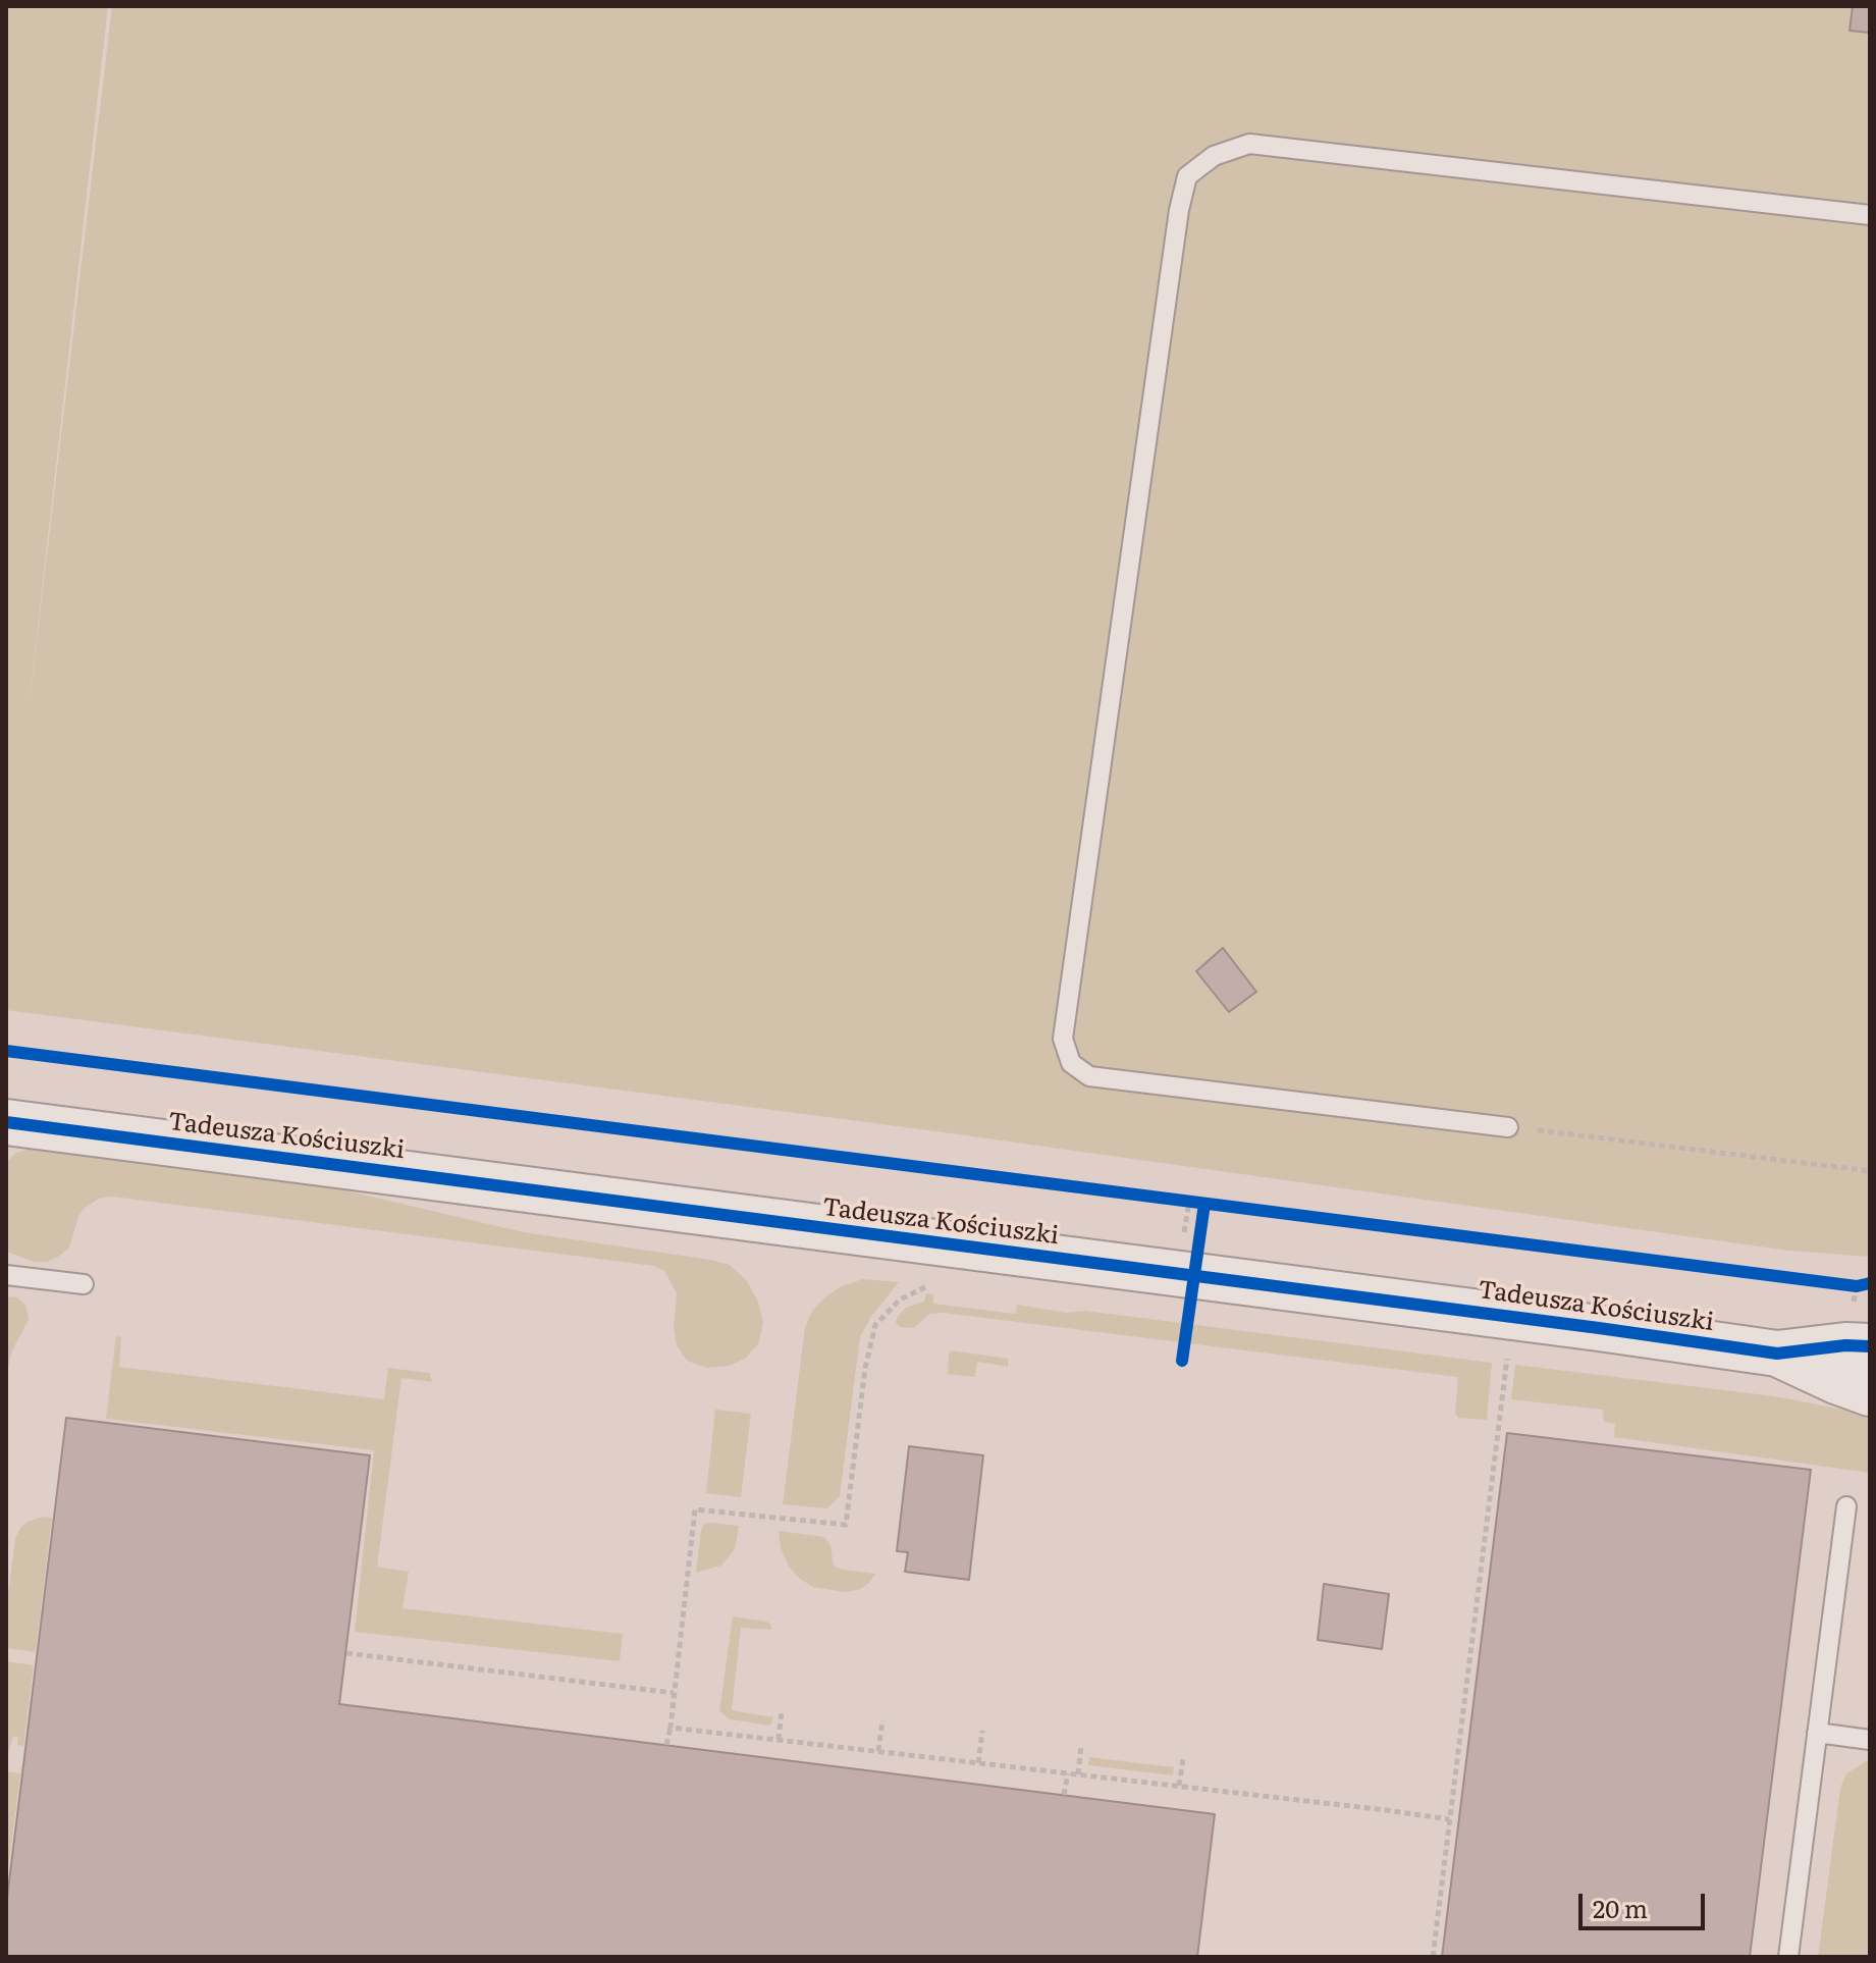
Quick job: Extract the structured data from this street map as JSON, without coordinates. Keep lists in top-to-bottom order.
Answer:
{
  "streets": {
    "street": ["Tadeusza Kościuszki"]
  },
  "scale_bar": "20 m"
}
